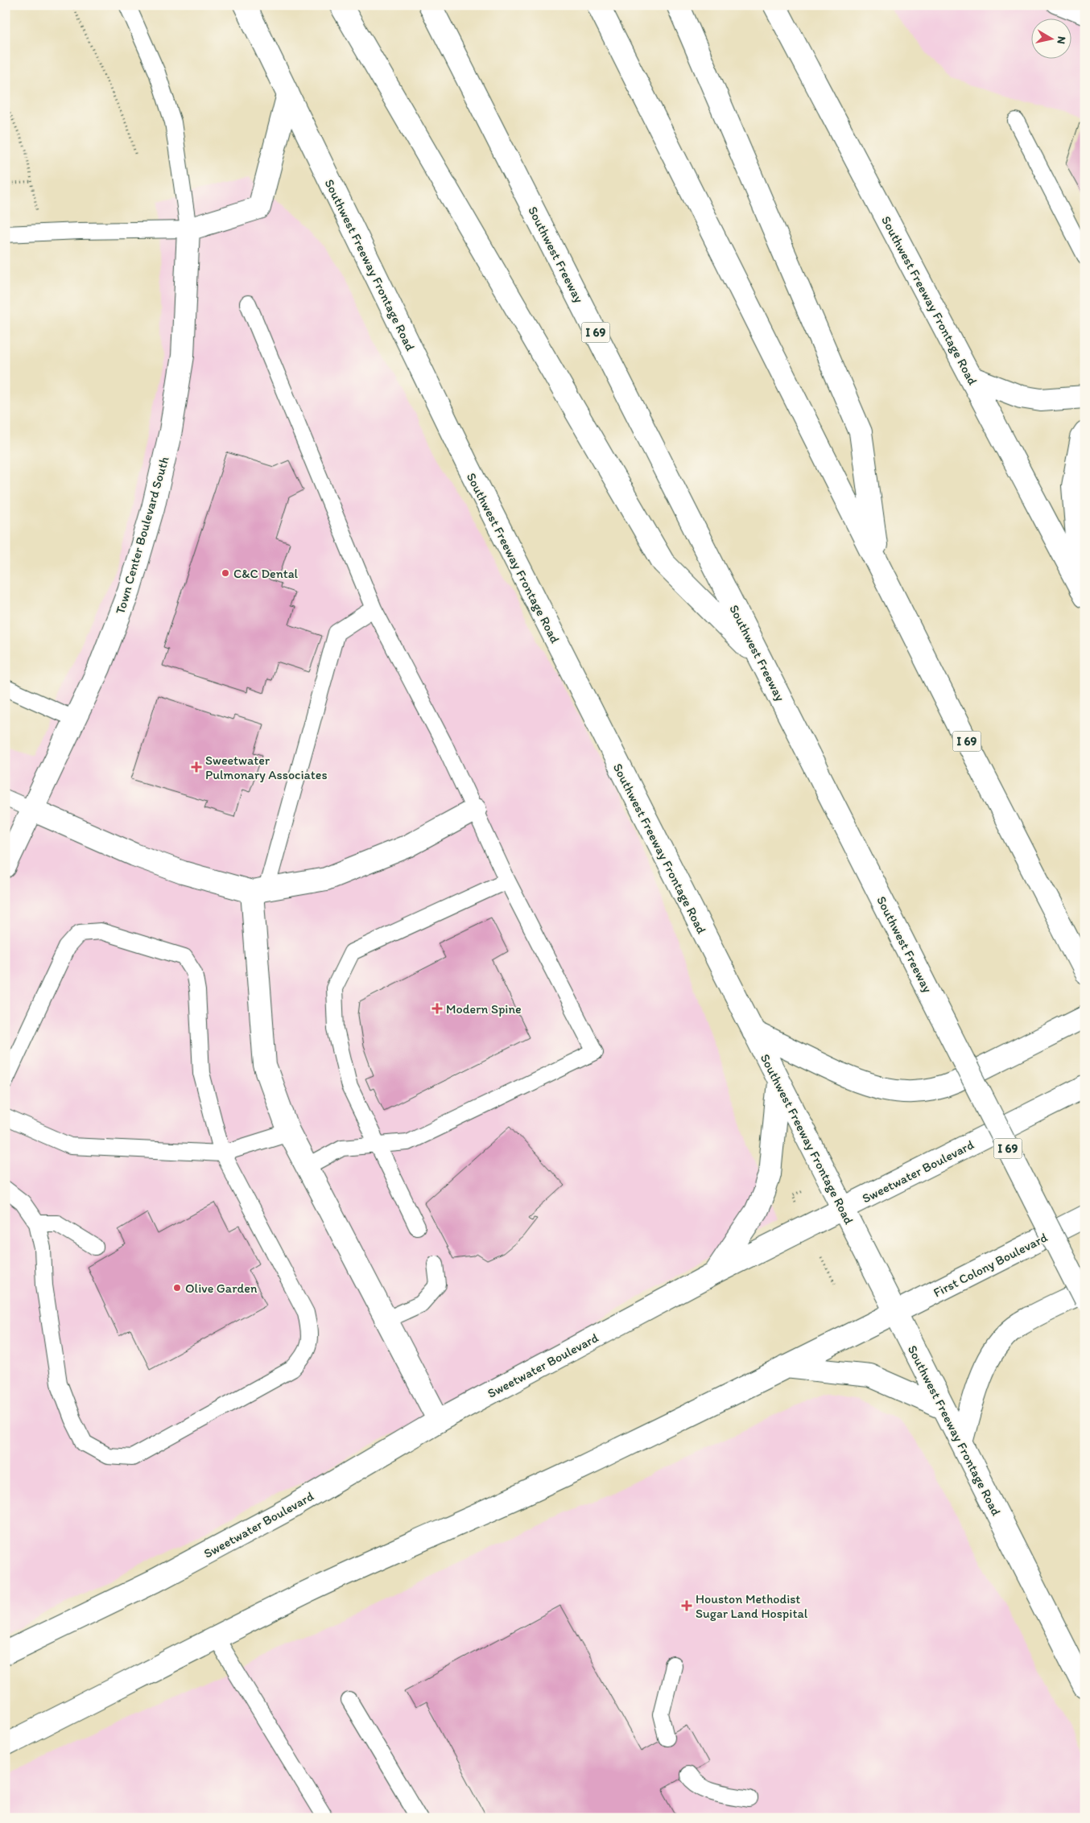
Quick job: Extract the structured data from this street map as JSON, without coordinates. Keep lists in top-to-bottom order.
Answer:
{
  "streets": {
    "main road": [
      "Southwest Freeway",
      "Southwest Freeway Frontage Road",
      "I 69",
      "Town Center Boulevard South",
      "Sweetwater Boulevard",
      "First Colony Boulevard"
    ]
  },
  "crossings": [
    ["Southwest Freeway Frontage Road", "Sweetwater Boulevard"],
    ["Southwest Freeway Frontage Road", "First Colony Boulevard"]
  ],
  "places": {
    "other": ["C&C Dental", "Olive Garden"],
    "health": ["Sweetwater Pulmonary Associates", "Modern Spine", "Houston Methodist Sugar Land Hospital"]
  },
  "north": "right"
}
